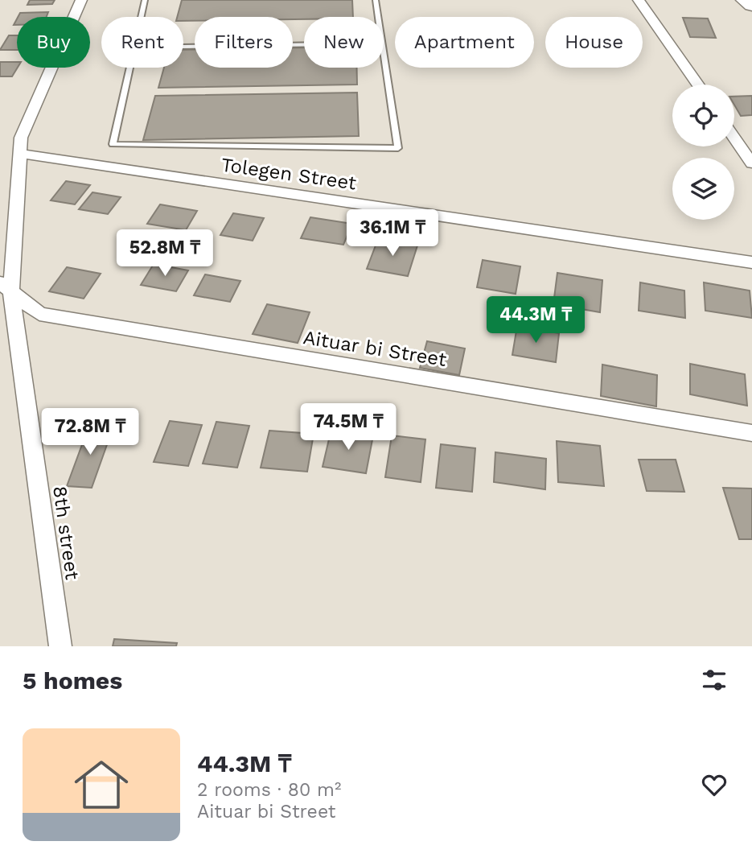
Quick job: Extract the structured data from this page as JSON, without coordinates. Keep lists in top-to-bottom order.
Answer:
{
  "streets": {
    "street": ["Tolegen Street", "Aituar bi Street", "8th street"]
  },
  "crossings": [
    ["Tolegen Street", "8th street"],
    ["Aituar bi Street", "8th street"]
  ],
  "page": {
    "chip": [
      "Buy",
      "Rent",
      "Filters",
      "New",
      "Apartment",
      "House"
    ],
    "price": [
      "36.1M ₸",
      "52.8M ₸",
      "44.3M ₸",
      "74.5M ₸",
      "72.8M ₸"
    ],
    "heading": "5 homes",
    "list": [
      {
        "name": "44.3M ₸",
        "note": "2 rooms · 80 m² · Aituar bi Street"
      }
    ]
  }
}
